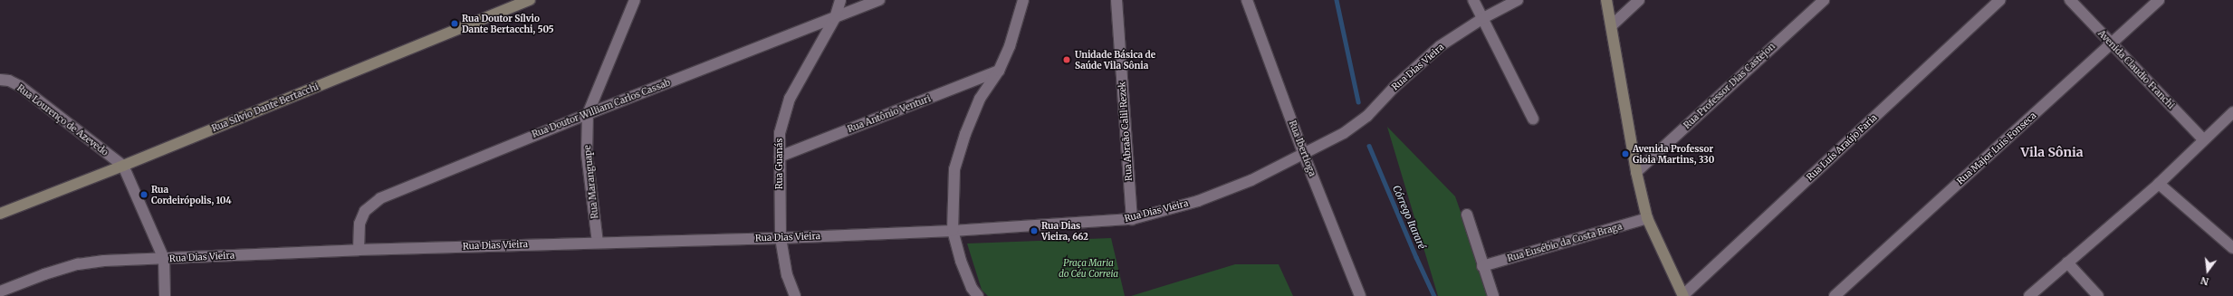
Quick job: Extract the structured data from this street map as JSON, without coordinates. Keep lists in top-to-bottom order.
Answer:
{
  "streets": {
    "street": [
      "Rua Dias Vieira",
      "Avenida Claudio Franchi",
      "Rua Professor Dias Castejon",
      "Rua Sílvio Dante Bertacchi",
      "Rua Doutor William Carlos Cassab",
      "Rua Antônio Venturi",
      "Rua Lourenço de Azevedo",
      "Rua Abraão Calil Rezek",
      "Rua Luís Araújo Faria",
      "Rua Ibertioga",
      "Rua Major Luis Fonseca",
      "Rua Guanás",
      "Rua Maranguape",
      "Rua Eusébio da Costa Braga"
    ]
  },
  "crossings": [
    ["Rua Dias Vieira", "Rua Doutor William Carlos Cassab"],
    ["Rua Dias Vieira", "Rua Abraão Calil Rezek"],
    ["Rua Dias Vieira", "Rua Ibertioga"],
    ["Rua Dias Vieira", "Rua Guanás"],
    ["Rua Dias Vieira", "Rua Maranguape"],
    ["Avenida Claudio Franchi", "Rua Major Luis Fonseca"],
    ["Rua Sílvio Dante Bertacchi", "Rua Lourenço de Azevedo"],
    ["Rua Doutor William Carlos Cassab", "Rua Guanás"],
    ["Rua Doutor William Carlos Cassab", "Rua Maranguape"],
    ["Rua Antônio Venturi", "Rua Guanás"]
  ],
  "districts": ["Vila Sônia"],
  "water": ["Córrego Itararé"],
  "parks": ["Praça Maria do Céu Correia"],
  "places": [
    "Rua Doutor Sílvio Dante Bertacchi, 505",
    "Unidade Básica de Saúde Vila Sônia",
    "Avenida Professor Gioia Martins, 330",
    "Rua Cordeirópolis, 104",
    "Rua Dias Vieira, 662"
  ],
  "north": "bottom"
}
